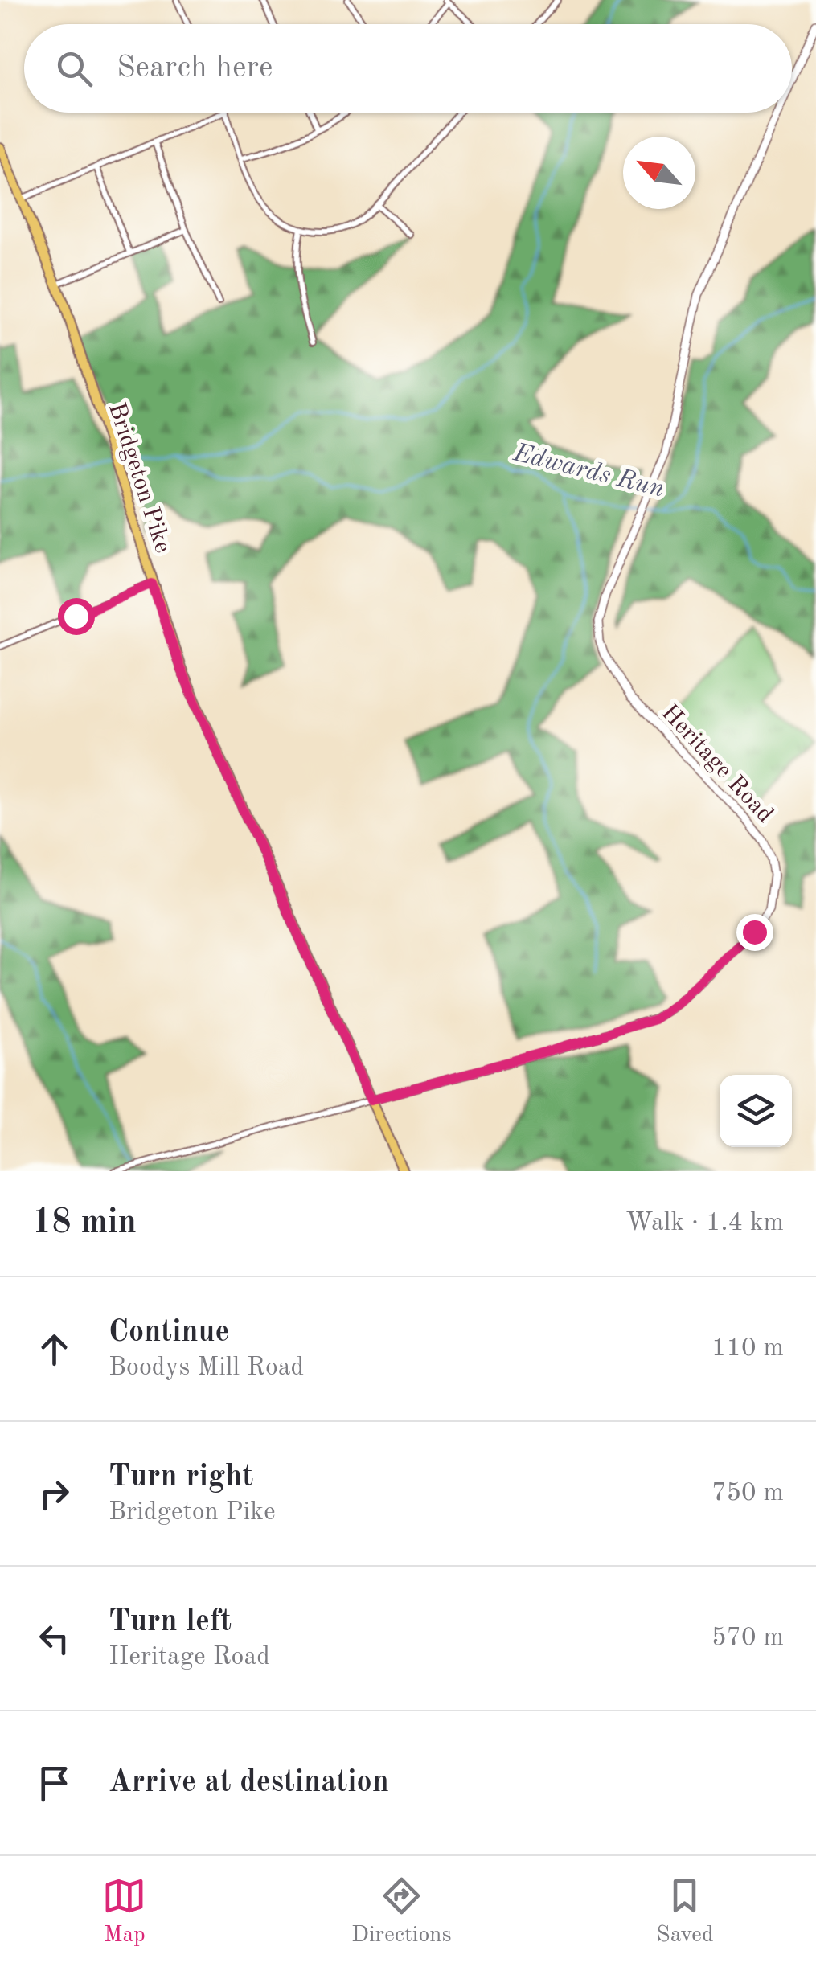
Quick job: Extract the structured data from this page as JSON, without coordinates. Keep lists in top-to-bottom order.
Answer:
{
  "streets": {
    "main road": ["Bridgeton Pike"],
    "street": ["Heritage Road"]
  },
  "crossings": [
    ["Bridgeton Pike", "Heritage Road"]
  ],
  "water": ["Edwards Run"],
  "north": "top left",
  "page": {
    "search": "Search here",
    "heading": ["18 min", "Walk · 1.4 km"],
    "list": [
      ["Continue", "Boodys Mill Road", "110 m"],
      ["Turn right", "Bridgeton Pike", "750 m"],
      ["Turn left", "Heritage Road", "570 m"],
      "Arrive at destination"
    ],
    "nav": ["Map", "Directions", "Saved"]
  }
}
